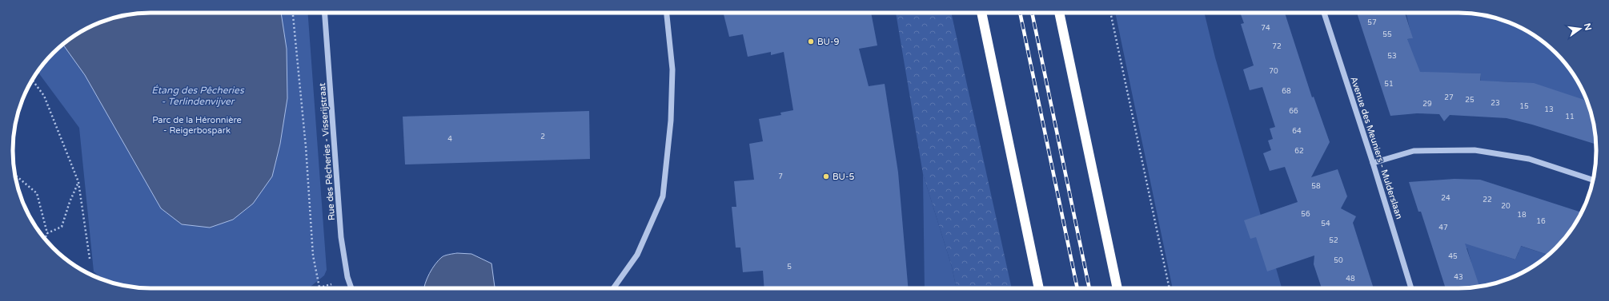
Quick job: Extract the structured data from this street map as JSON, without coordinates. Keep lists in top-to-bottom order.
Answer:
{
  "streets": {
    "street": ["Avenue des Meuniers - Mulderslaan", "Rue des Pêcheries - Visserijstraat"]
  },
  "water": ["Étang des Pêcheries - Terlindenvijver"],
  "parks": ["Parc de la Héronnière - Reigerbospark"],
  "places": ["BU-9", "BU-5"],
  "house_numbers": [
    "57",
    "74",
    "55",
    "72",
    "53",
    "70",
    "51",
    "68",
    "27",
    "25",
    "23",
    "29",
    "15",
    "13",
    "66",
    "11",
    "64",
    "2",
    "4",
    "62",
    "7",
    "58",
    "24",
    "22",
    "20",
    "56",
    "18",
    "16",
    "54",
    "47",
    "52",
    "45",
    "50",
    "5",
    "43",
    "48"
  ],
  "north": "right"
}
